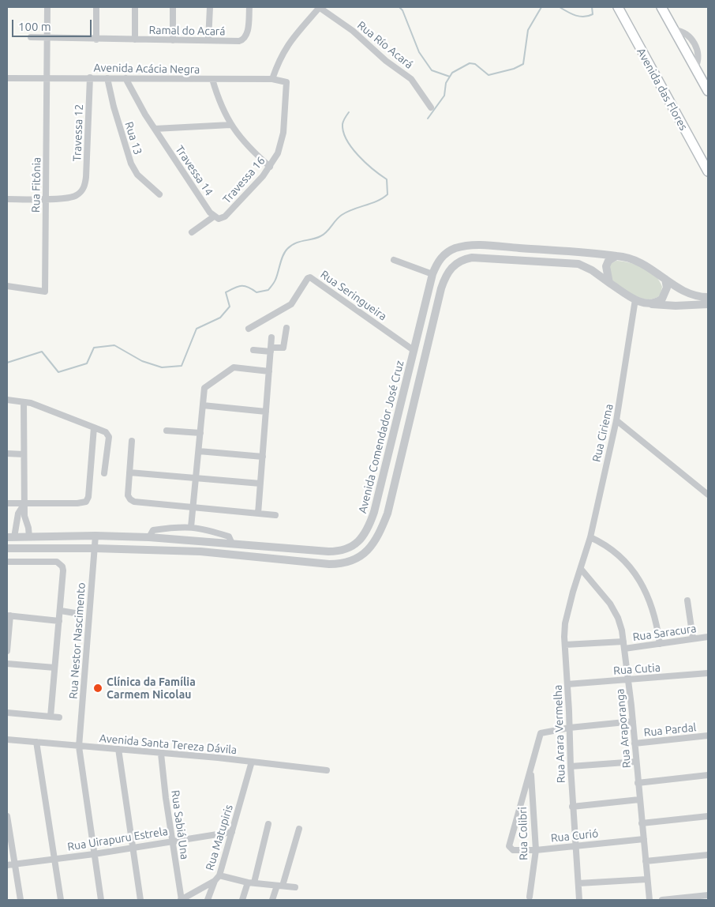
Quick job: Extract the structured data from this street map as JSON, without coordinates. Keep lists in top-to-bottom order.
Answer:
{
  "streets": {
    "main road": ["Avenida das Flores"],
    "street": [
      "Ramal do Acará",
      "Rua Río Acará",
      "Avenida Acácia Negra",
      "Travessa 12",
      "Rua 13",
      "Travessa 14",
      "Travessa 16",
      "Rua Fitônia",
      "Rua Seringueira",
      "Rua Ciriema",
      "Avenida Comendador José Cruz",
      "Rua Saracura",
      "Rua Nestor Nascimento",
      "Rua Cutia",
      "Rua Araporanga",
      "Rua Pardal",
      "Rua Arara Vermelha",
      "Avenida Santa Tereza Dávila",
      "Rua Sabiá Una",
      "Rua Colibri",
      "Rua Curió",
      "Rua Matupiris",
      "Rua Uirapuru Estrela"
    ]
  },
  "crossings": [
    ["Ramal do Acará", "Rua Fitônia"],
    ["Avenida Acácia Negra", "Travessa 12"],
    ["Avenida Acácia Negra", "Rua 13"],
    ["Avenida Acácia Negra", "Travessa 14"],
    ["Avenida Acácia Negra", "Travessa 16"],
    ["Avenida Acácia Negra", "Rua Fitônia"],
    ["Travessa 12", "Rua Fitônia"],
    ["Travessa 14", "Travessa 16"],
    ["Rua Seringueira", "Avenida Comendador José Cruz"],
    ["Rua Ciriema", "Rua Araporanga"],
    ["Rua Ciriema", "Rua Arara Vermelha"],
    ["Avenida Comendador José Cruz", "Rua Nestor Nascimento"],
    ["Rua Saracura", "Rua Araporanga"],
    ["Rua Saracura", "Rua Arara Vermelha"],
    ["Rua Nestor Nascimento", "Avenida Santa Tereza Dávila"],
    ["Rua Nestor Nascimento", "Rua Uirapuru Estrela"],
    ["Rua Cutia", "Rua Araporanga"],
    ["Rua Cutia", "Rua Arara Vermelha"],
    ["Rua Araporanga", "Rua Pardal"],
    ["Rua Araporanga", "Rua Arara Vermelha"],
    ["Rua Araporanga", "Rua Curió"],
    ["Rua Pardal", "Rua Arara Vermelha"],
    ["Rua Pardal", "Rua Colibri"],
    ["Rua Arara Vermelha", "Rua Curió"],
    ["Avenida Santa Tereza Dávila", "Rua Sabiá Una"],
    ["Avenida Santa Tereza Dávila", "Rua Matupiris"],
    ["Rua Sabiá Una", "Rua Matupiris"],
    ["Rua Sabiá Una", "Rua Uirapuru Estrela"],
    ["Rua Colibri", "Rua Curió"],
    ["Rua Matupiris", "Rua Uirapuru Estrela"]
  ],
  "places": ["Clínica da Família Carmem Nicolau"],
  "scale_bar": "100 m"
}
